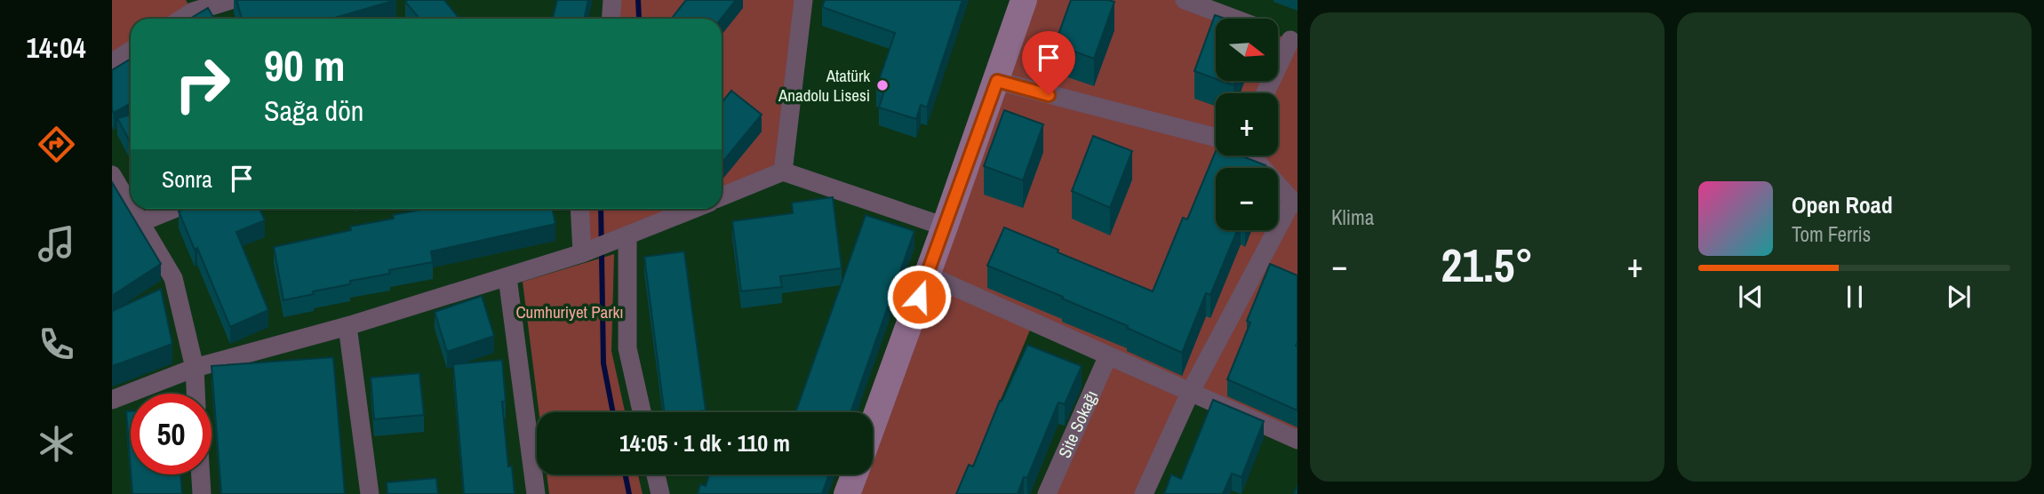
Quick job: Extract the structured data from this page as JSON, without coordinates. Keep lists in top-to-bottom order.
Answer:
{
  "streets": {
    "street": ["Site Sokağı"]
  },
  "parks": ["Cumhuriyet Parkı"],
  "places": ["Atatürk Anadolu Lisesi"],
  "north": "right",
  "page": {
    "tabs": "14:04",
    "tile": "Klima",
    "map_buttons": ["+", "−"],
    "turn": ["90 m", "Sağa dön"],
    "then": "Sonra",
    "song": ["Open Road", "Tom Ferris"],
    "heat": ["−", "21.5°", "+"],
    "limit": "50",
    "trip": "14:05 · 1 dk · 110 m"
  }
}
